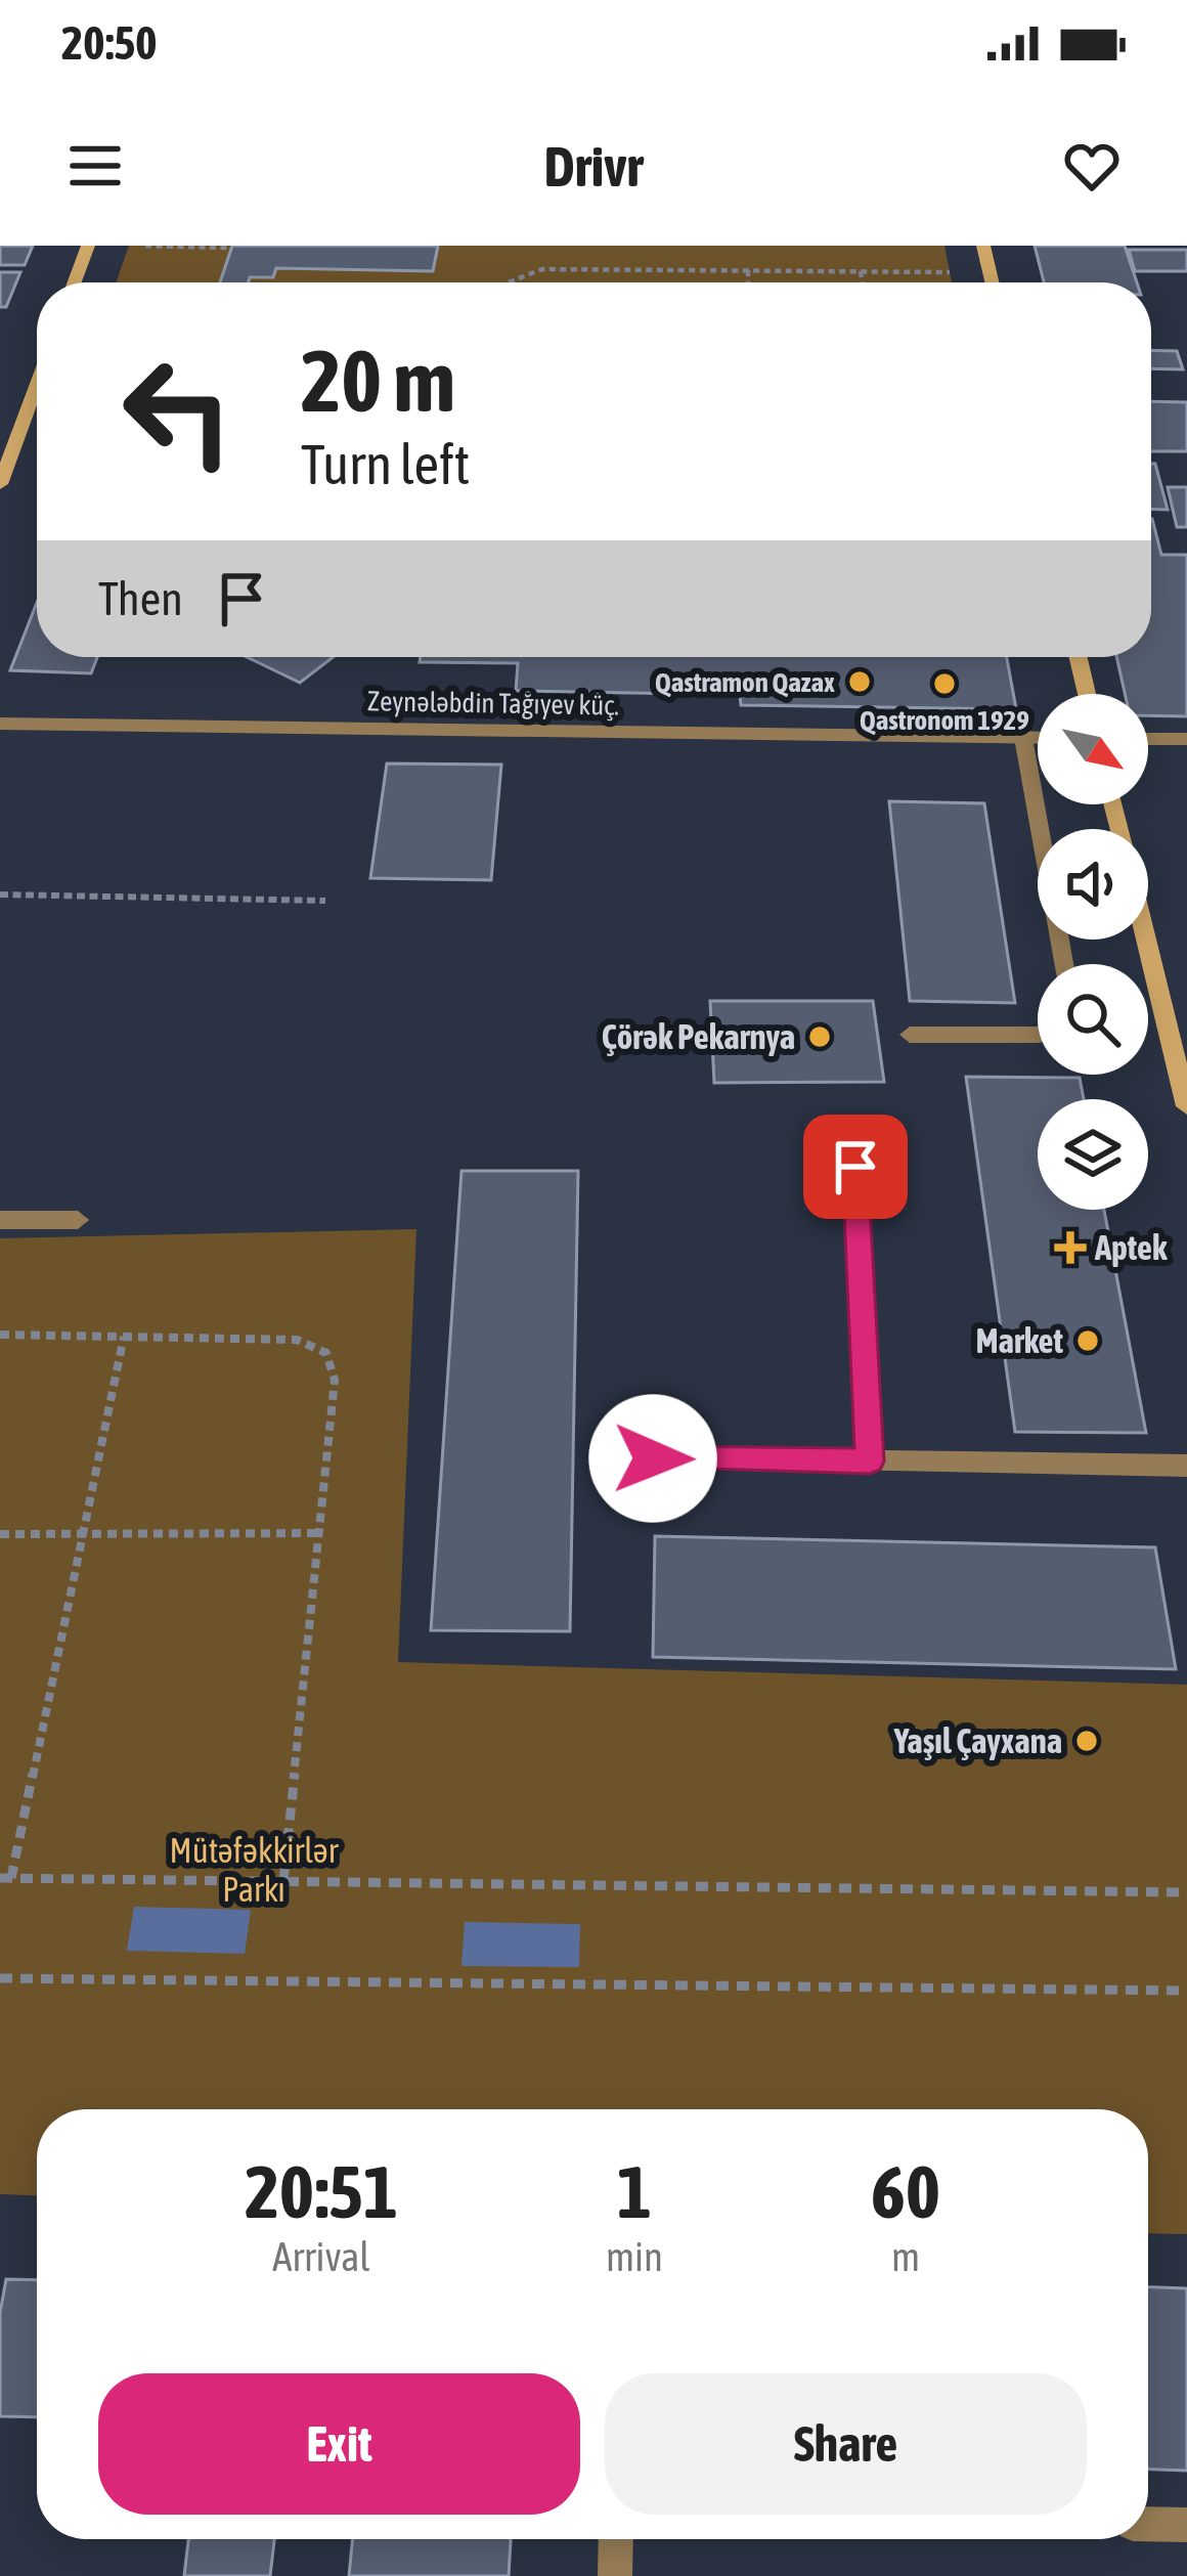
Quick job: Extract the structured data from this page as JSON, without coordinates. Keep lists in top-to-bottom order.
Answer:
{
  "streets": {
    "street": ["Zeynələbdin Tağıyev küç."]
  },
  "parks": ["Mütəfəkkirlər Parkı"],
  "places": {
    "other": [
      "Qastramon Qazax",
      "Qastronom 1929",
      "Çörək Pekarnya",
      "Market",
      "Yaşıl Çayxana"
    ],
    "health": ["Aptek"]
  },
  "north": "bottom right",
  "page": {
    "status": "20:50",
    "header": "Drivr",
    "turn": ["20 m", "Turn left"],
    "then": "Then",
    "eta": [
      "20:51",
      "Arrival",
      "1",
      "min",
      "60",
      "m"
    ],
    "buttons": ["Exit", "Share"]
  }
}
